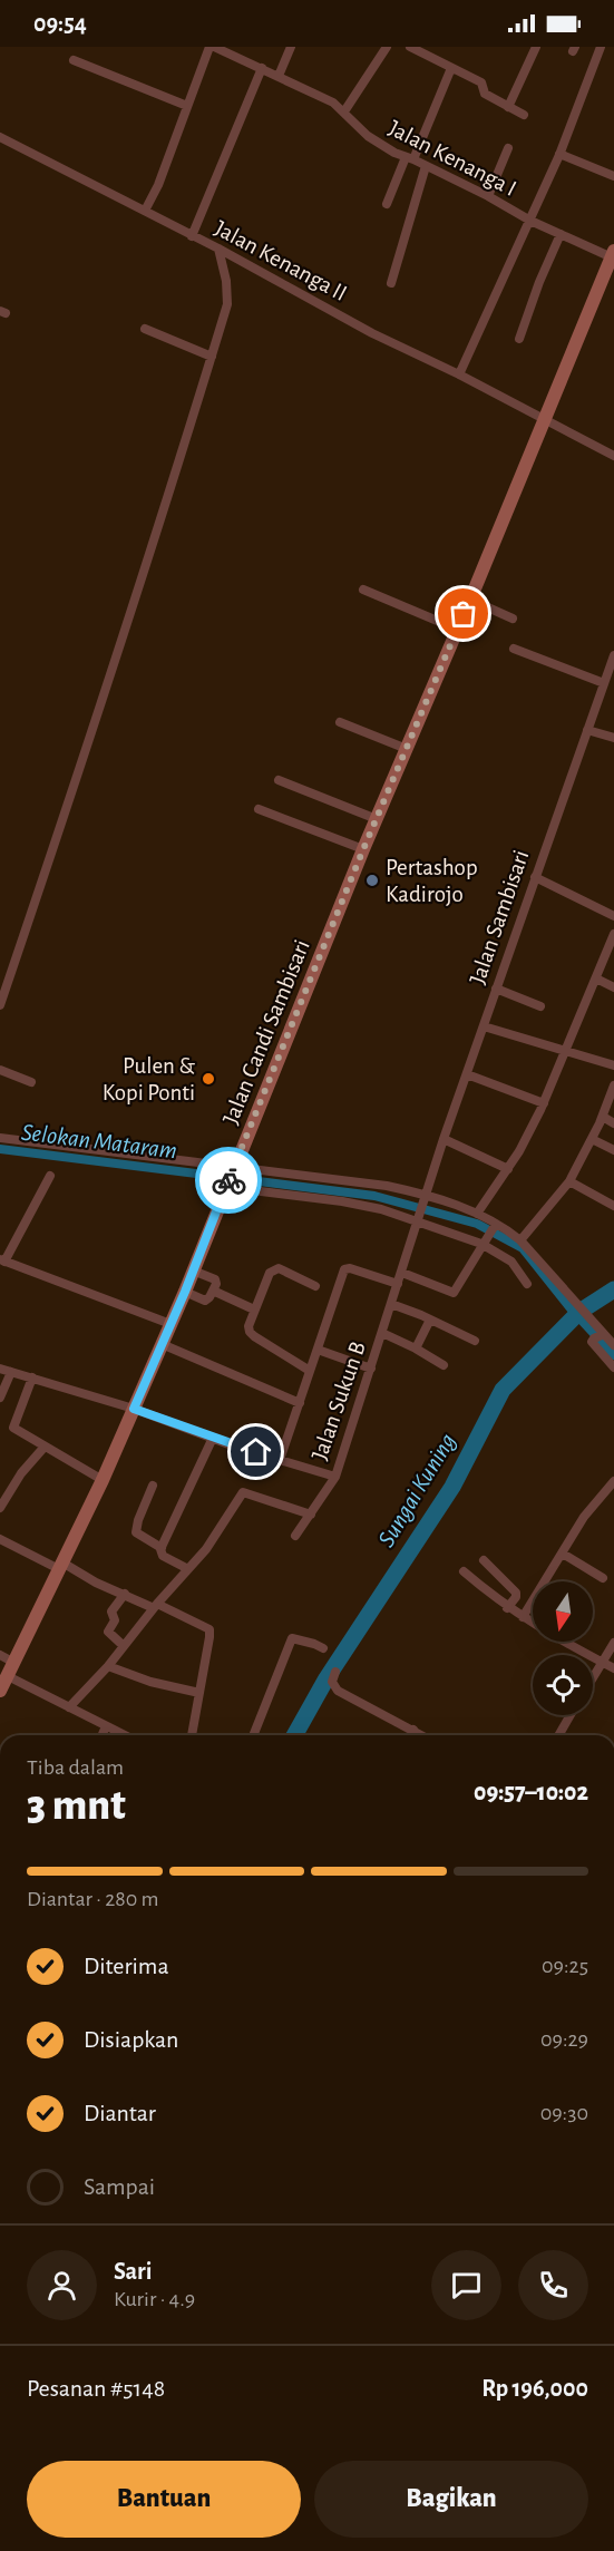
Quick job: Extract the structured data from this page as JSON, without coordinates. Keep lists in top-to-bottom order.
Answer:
{
  "streets": {
    "street": [
      "Jalan Kenanga I",
      "Jalan Kenanga II",
      "Jalan Sambisari",
      "Jalan Candi Sambisari",
      "Jalan Sukun B"
    ]
  },
  "crossings": [
    ["Jalan Kenanga I", "Jalan Candi Sambisari"],
    ["Jalan Kenanga II", "Jalan Candi Sambisari"],
    ["Jalan Sambisari", "Jalan Sukun B"],
    ["Jalan Candi Sambisari", "Jalan Sukun B"]
  ],
  "water": ["Selokan Mataram", "Sungai Kuning"],
  "places": ["Pertashop Kadirojo", "Pulen & Kopi Ponti"],
  "north": "bottom",
  "page": {
    "status": "09:54",
    "heading": ["3 mnt", "Tiba dalam", "09:57–10:02"],
    "panel": [
      "Sari",
      "Kurir · 4.9",
      "Pesanan #5148",
      "Rp 196,000"
    ],
    "bar": "Diantar · 280 m",
    "list": [
      ["Diterima", "09:25"],
      ["Disiapkan", "09:29"],
      ["Diantar", "09:30"],
      "Sampai"
    ],
    "buttons": ["Bantuan", "Bagikan"]
  }
}
